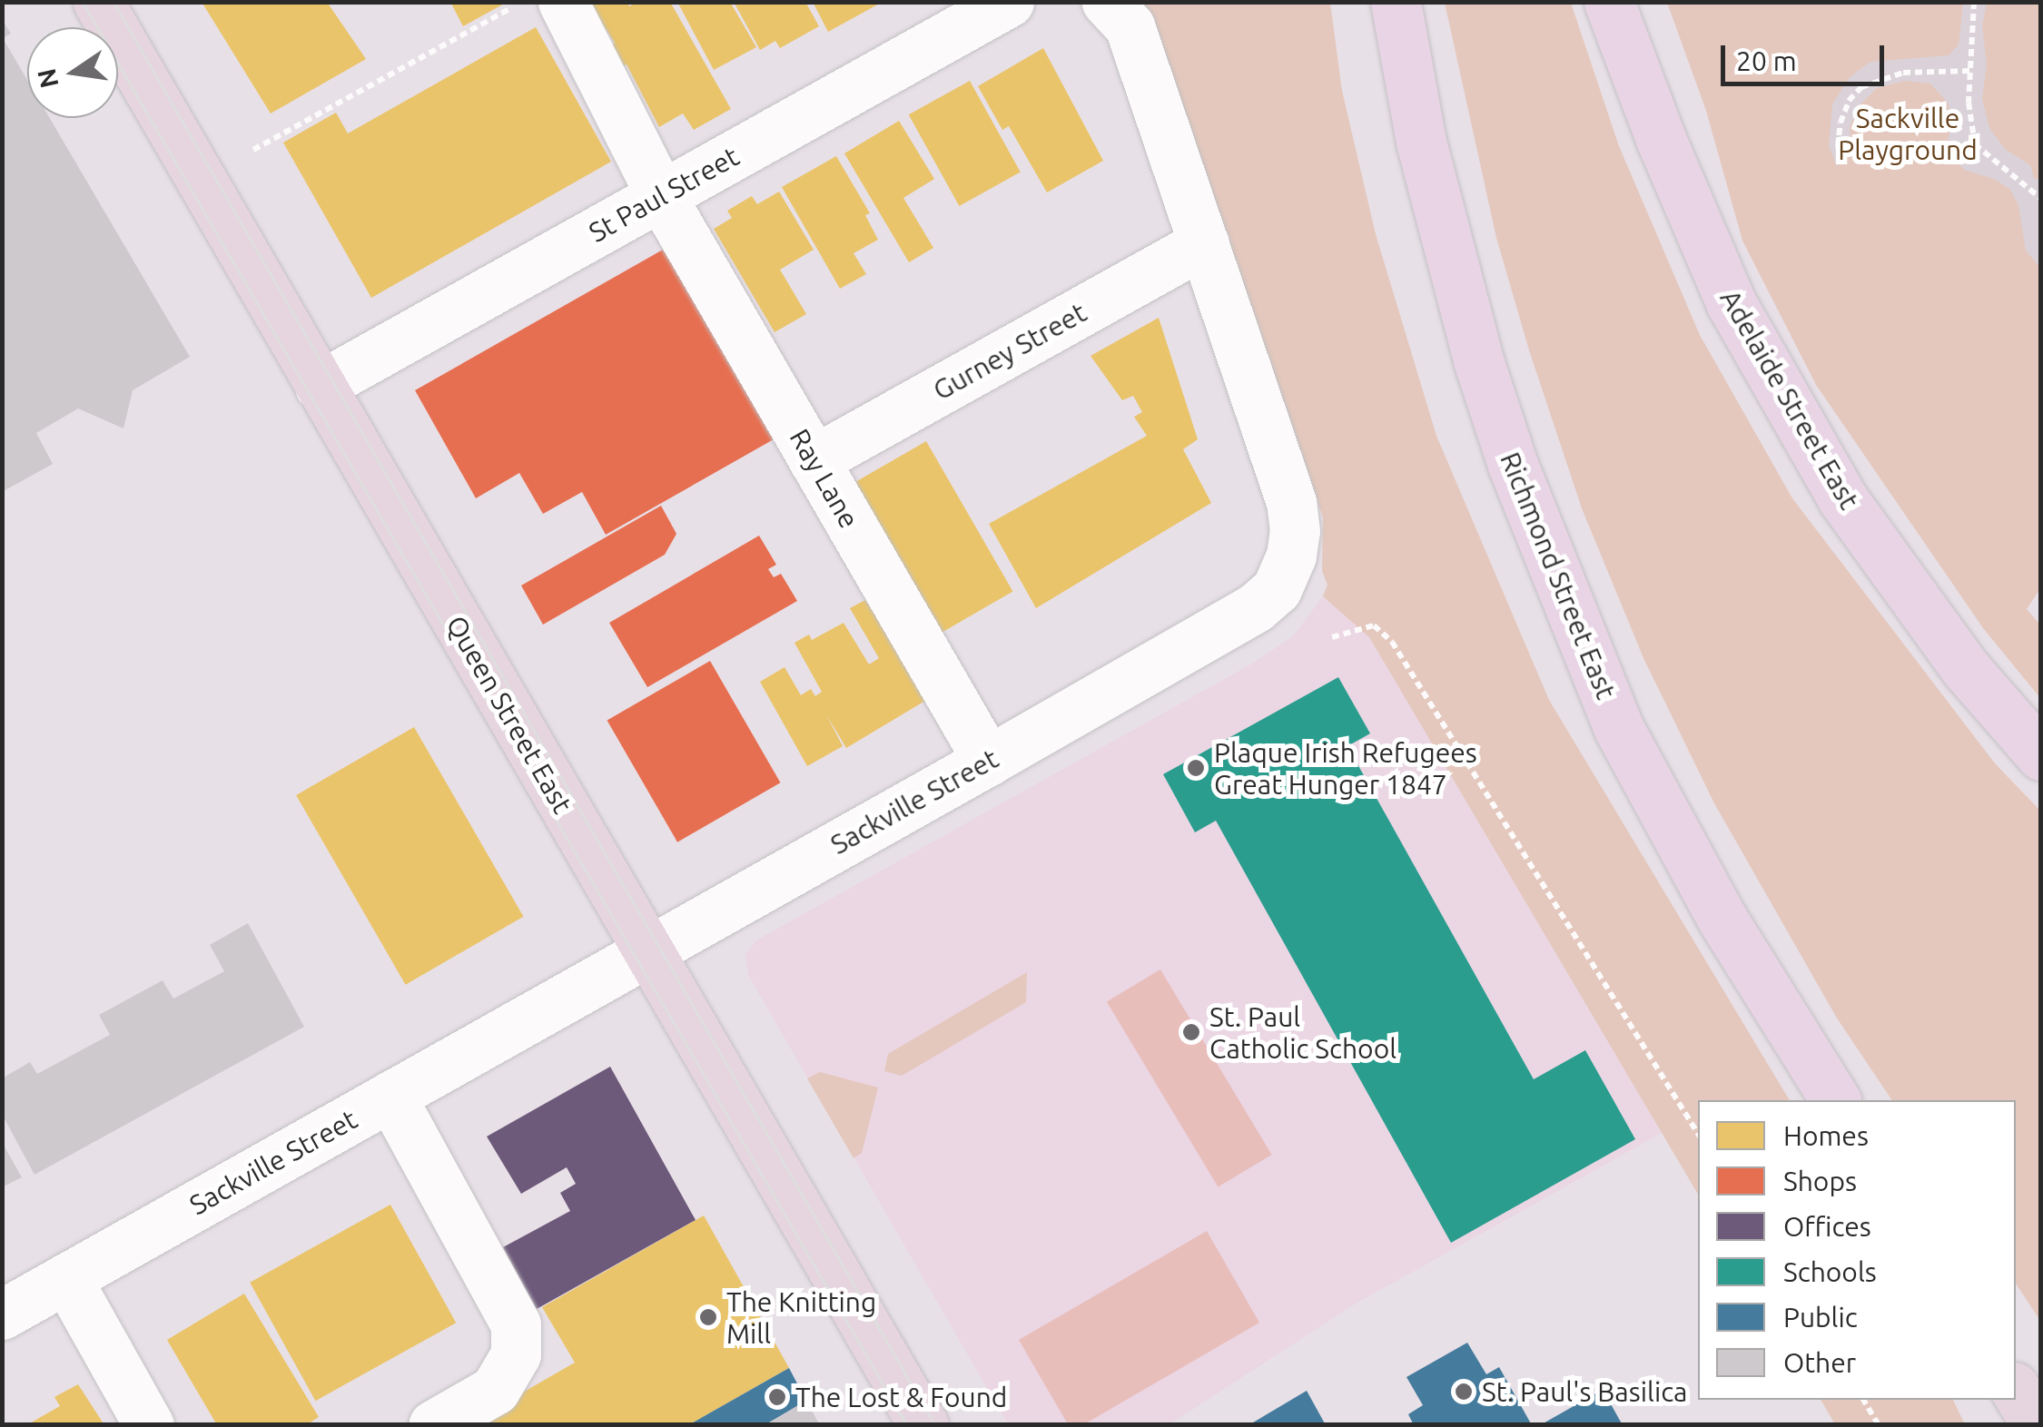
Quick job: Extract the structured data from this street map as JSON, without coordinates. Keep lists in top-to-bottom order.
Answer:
{
  "streets": {
    "highway": ["Adelaide Street East", "Richmond Street East"],
    "main road": ["Queen Street East"],
    "street": [
      "St Paul Street",
      "Gurney Street",
      "Ray Lane",
      "Sackville Street"
    ]
  },
  "crossings": [
    ["St Paul Street", "Ray Lane"],
    ["St Paul Street", "Queen Street East"],
    ["Gurney Street", "Ray Lane"],
    ["Gurney Street", "Sackville Street"],
    ["Ray Lane", "Sackville Street"],
    ["Queen Street East", "Sackville Street"]
  ],
  "parks": ["Sackville Playground"],
  "places": [
    "Plaque Irish Refugees Great Hunger 1847",
    "St. Paul Catholic School",
    "The Knitting Mill",
    "St. Paul's Basilica",
    "The Lost & Found"
  ],
  "legend": [
    "Homes",
    "Shops",
    "Offices",
    "Schools",
    "Public",
    "Other"
  ],
  "scale_bar": "20 m",
  "north": "left"
}
